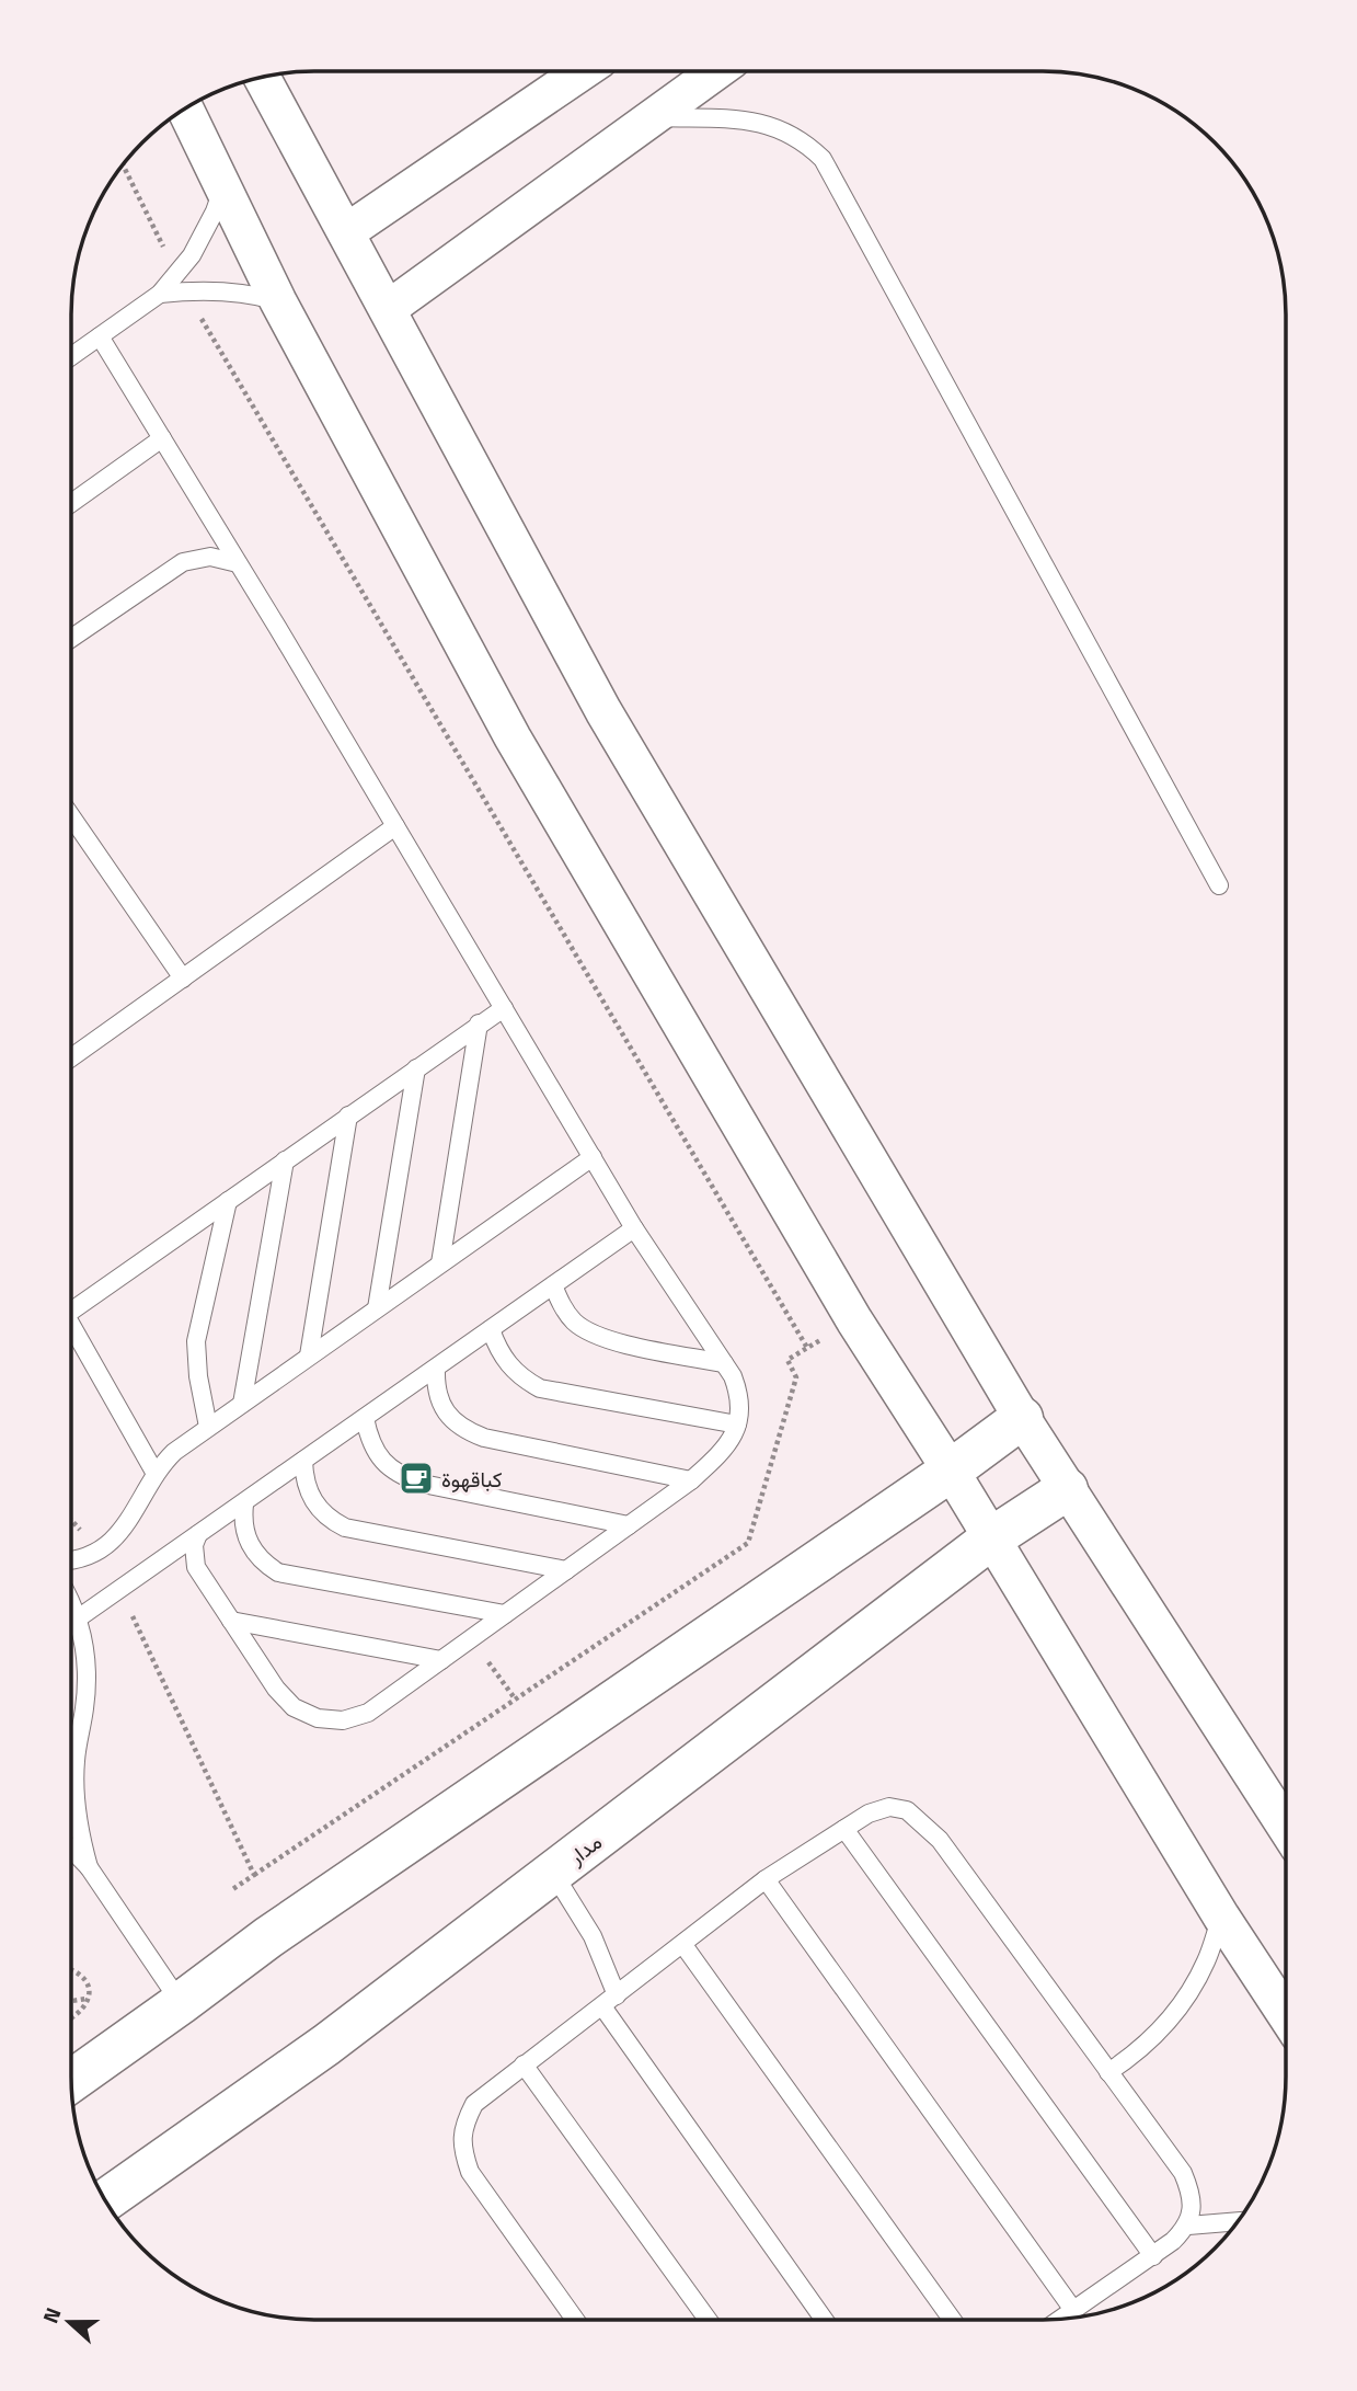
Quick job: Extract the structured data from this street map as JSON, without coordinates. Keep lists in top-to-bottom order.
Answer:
{
  "streets": {
    "street": ["مدار"]
  },
  "places": {
    "cafe": ["كباقهوة"]
  },
  "north": "left"
}
